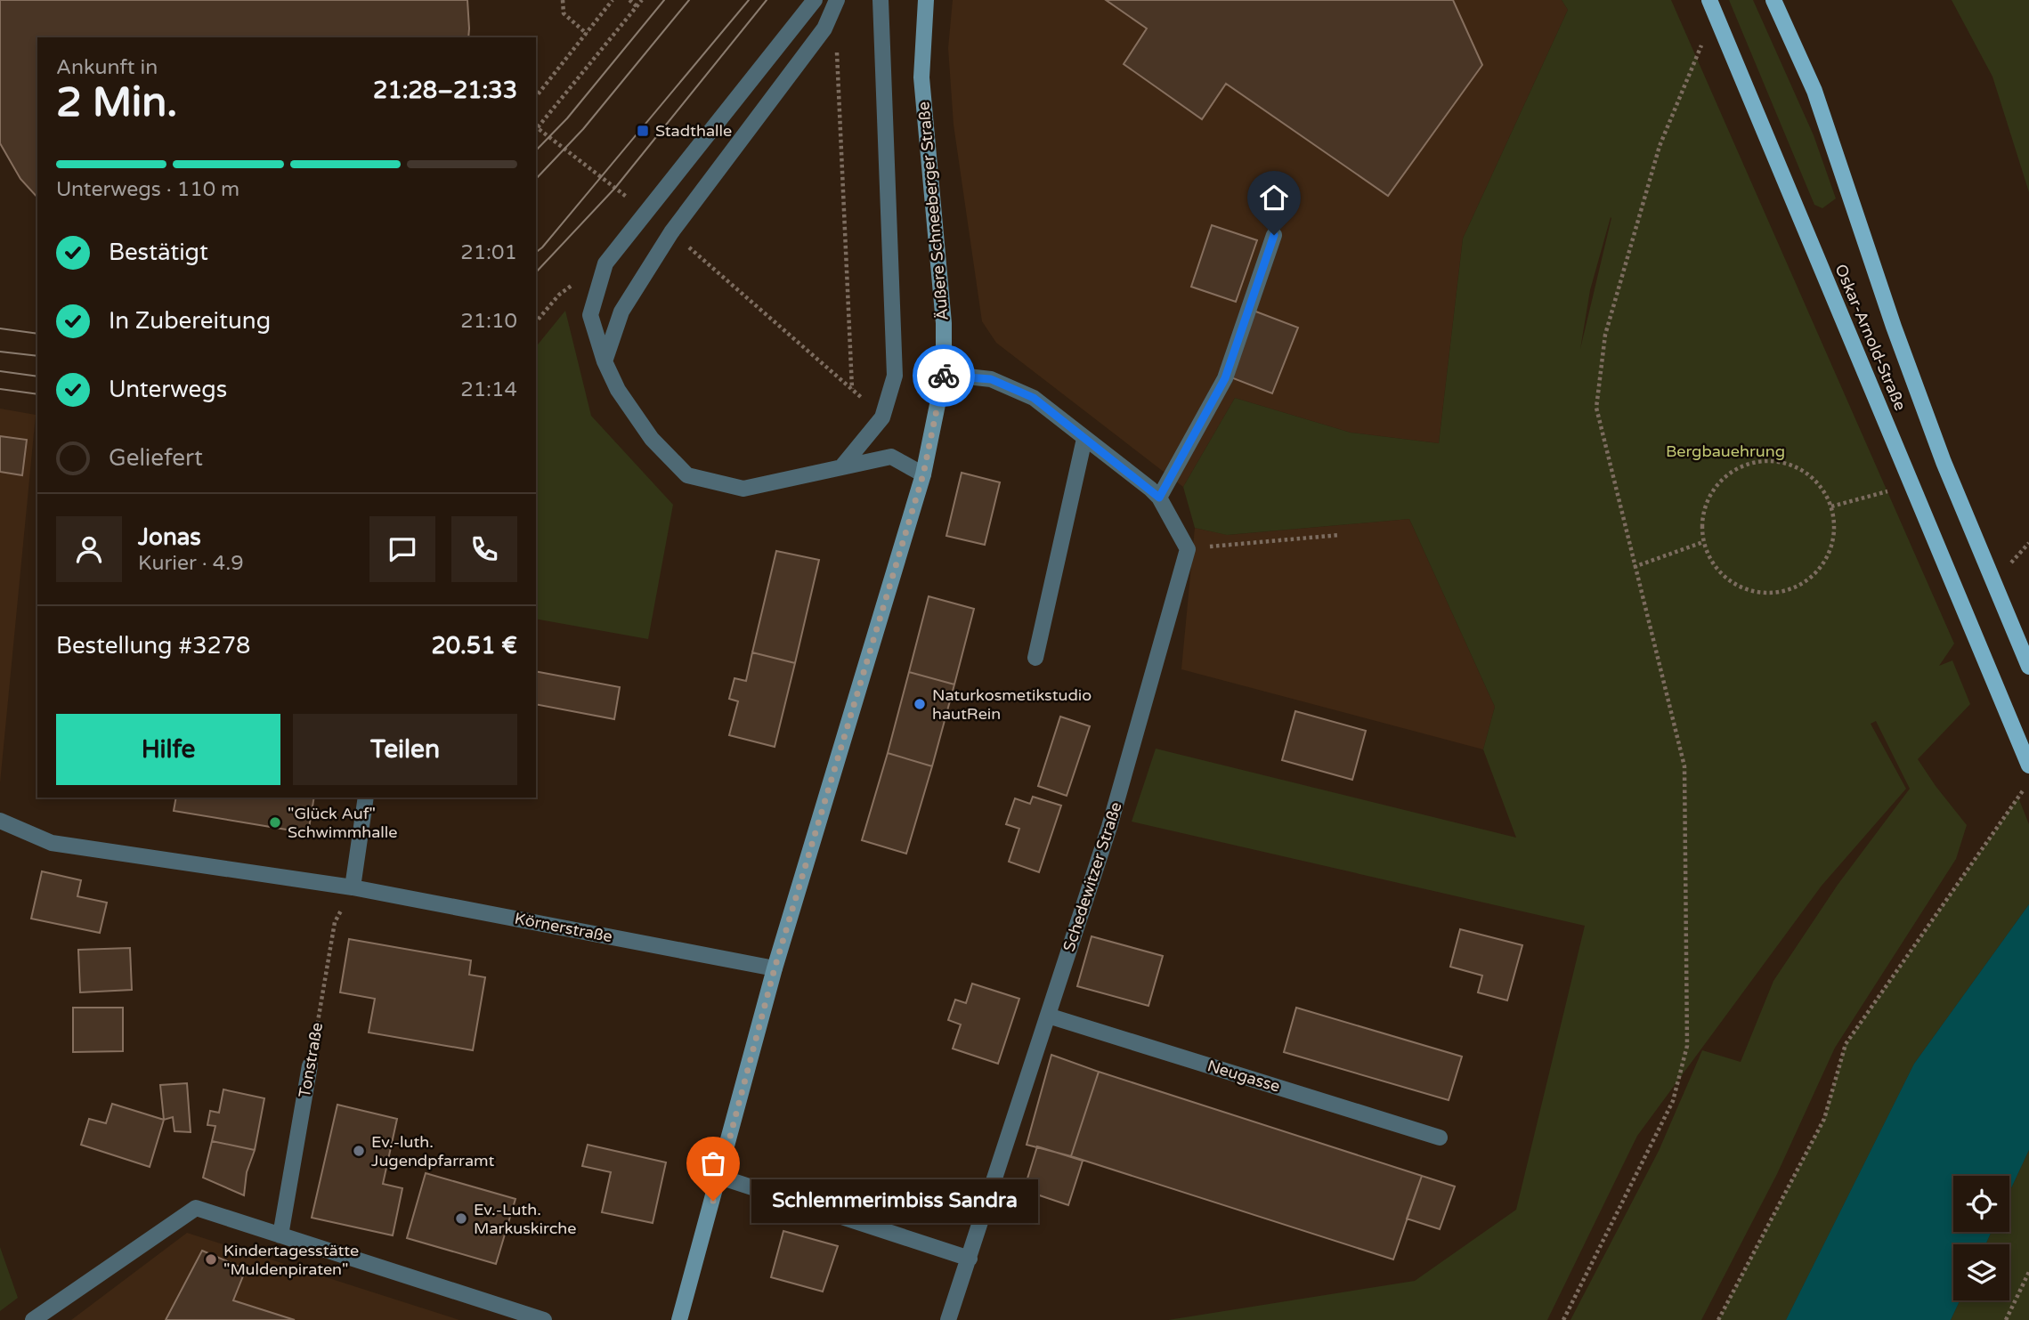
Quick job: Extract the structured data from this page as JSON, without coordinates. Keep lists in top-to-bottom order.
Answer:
{
  "streets": {
    "main road": ["Äußere Schneeberger Straße", "Oskar-Arnold-Straße"],
    "street": [
      "Schedewitzer Straße",
      "Körnerstraße",
      "Tonstraße",
      "Neugasse"
    ]
  },
  "crossings": [
    ["Äußere Schneeberger Straße", "Körnerstraße"],
    ["Schedewitzer Straße", "Neugasse"],
    ["Körnerstraße", "Tonstraße"]
  ],
  "parks": ["Bergbauehrung"],
  "places": {
    "transit": ["Stadthalle"],
    "other": [
      "Naturkosmetikstudio hautRein",
      "\"Glück Auf\" Schwimmhalle",
      "Ev.-luth. Jugendpfarramt",
      "Schlemmerimbiss Sandra",
      "Ev.-Luth. Markuskirche",
      "Kindertagesstätte \"Muldenpiraten\""
    ]
  },
  "page": {
    "heading": ["2 Min.", "Ankunft in", "21:28–21:33"],
    "panel": [
      "Jonas",
      "Kurier · 4.9",
      "Bestellung #3278",
      "20.51 €"
    ],
    "bar": "Unterwegs · 110 m",
    "list": [
      ["Bestätigt", "21:01"],
      ["In Zubereitung", "21:10"],
      ["Unterwegs", "21:14"],
      "Geliefert"
    ],
    "buttons": ["Hilfe", "Teilen"],
    "bubble": "Schlemmerimbiss Sandra"
  }
}
